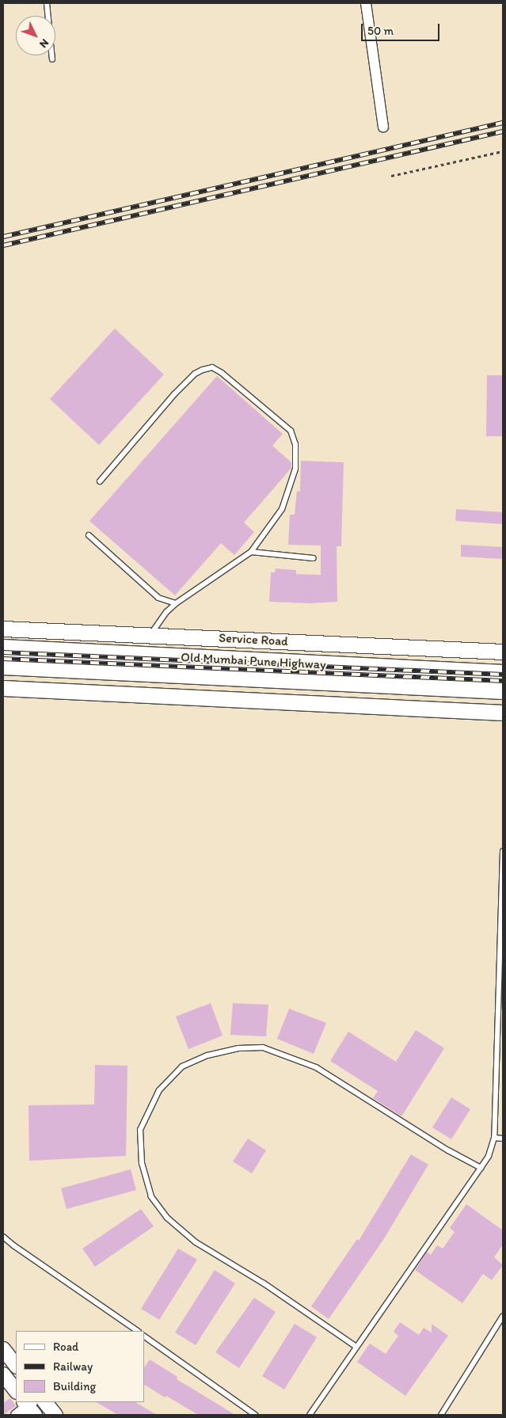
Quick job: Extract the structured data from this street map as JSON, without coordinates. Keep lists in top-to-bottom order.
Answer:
{
  "streets": {
    "highway": ["Old Mumbai Pune Highway"],
    "main road": ["Service Road"]
  },
  "legend": ["Road", "Railway", "Building"],
  "scale_bar": "50 m",
  "north": "bottom right"
}
